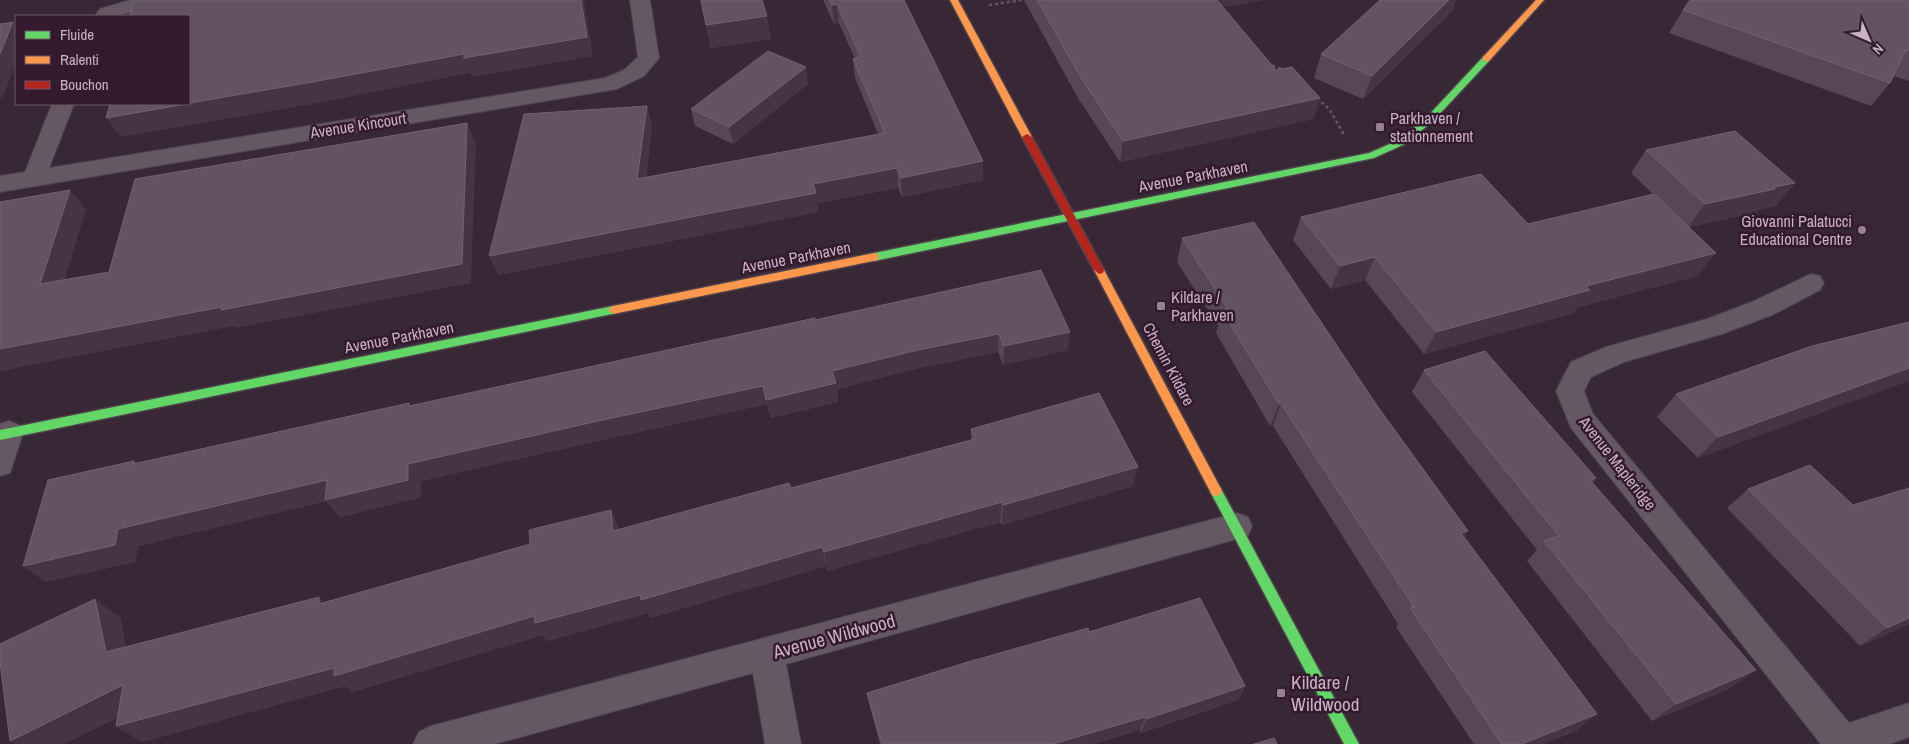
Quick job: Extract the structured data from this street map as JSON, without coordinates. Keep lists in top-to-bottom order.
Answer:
{
  "streets": {
    "street": [
      "Avenue Kincourt",
      "Avenue Parkhaven",
      "Chemin Kildare",
      "Avenue Mapleridge",
      "Avenue Wildwood"
    ]
  },
  "crossings": [
    ["Avenue Parkhaven", "Chemin Kildare"],
    ["Chemin Kildare", "Avenue Wildwood"]
  ],
  "places": {
    "transit": ["Parkhaven / stationnement", "Kildare / Parkhaven", "Kildare / Wildwood"],
    "other": ["Giovanni Palatucci Educational Centre"]
  },
  "legend": ["Fluide", "Ralenti", "Bouchon"],
  "north": "bottom right"
}
